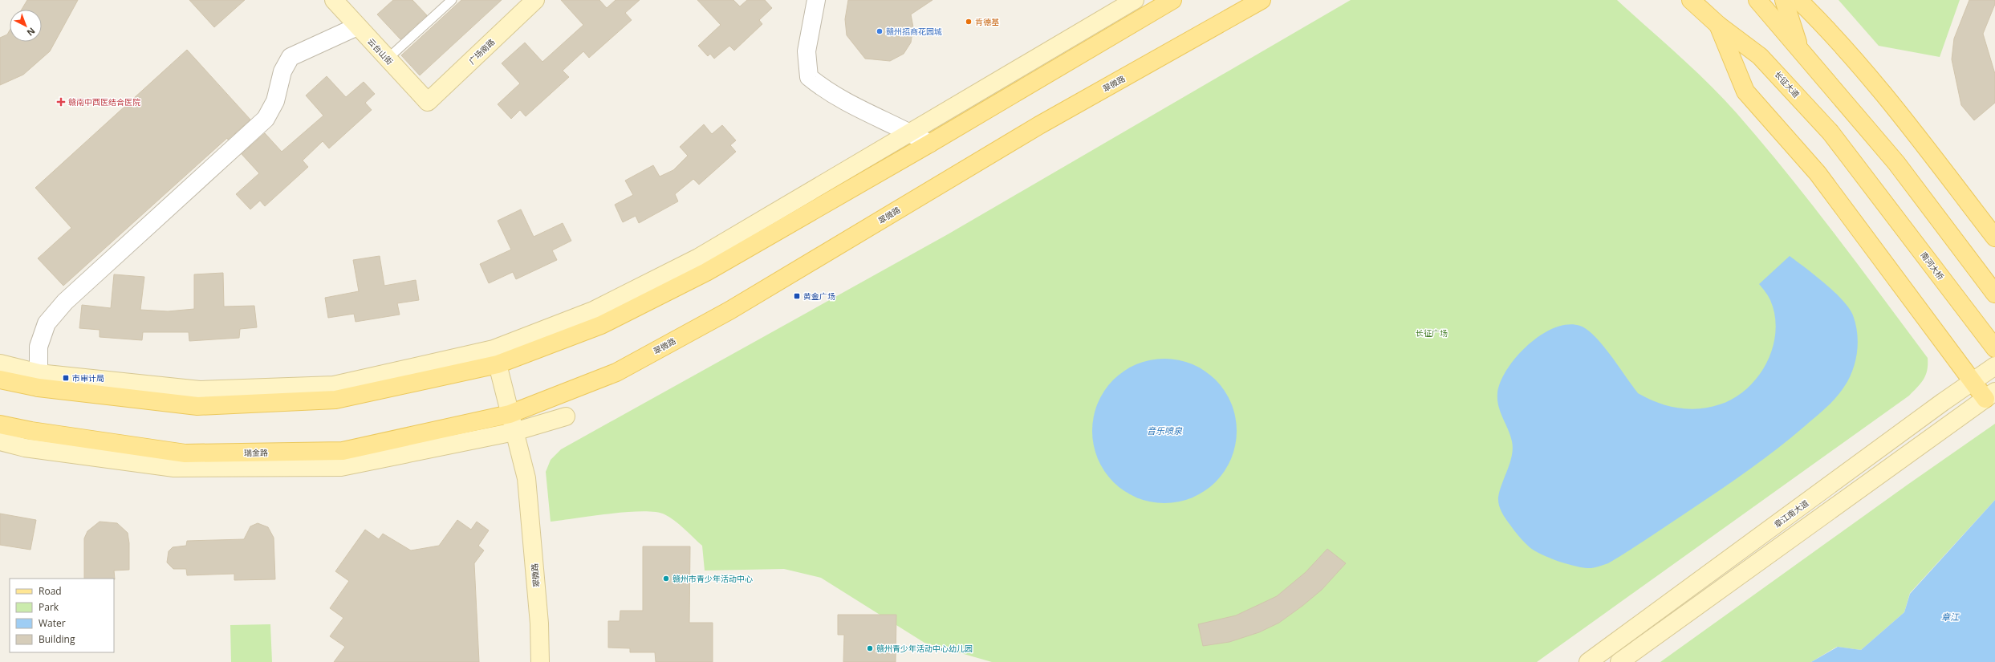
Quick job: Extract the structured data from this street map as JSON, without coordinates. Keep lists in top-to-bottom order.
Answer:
{
  "streets": {
    "main road": [
      "翠微路",
      "长征大道",
      "南河大桥",
      "瑞金路"
    ],
    "street": ["云台山街", "广场南路", "章江南大道"]
  },
  "crossings": [
    ["云台山街", "广场南路"],
    ["翠微路", "瑞金路"],
    ["长征大道", "南河大桥"]
  ],
  "water": ["音乐喷泉", "章江"],
  "parks": ["长征广场"],
  "places": {
    "other": [
      "肯德基",
      "赣州招商花园城",
      "赣州市青少年活动中心",
      "赣州青少年活动中心幼儿园"
    ],
    "health": ["赣南中西医结合医院"],
    "transit": ["黄金广场", "市审计局"]
  },
  "legend": [
    "Road",
    "Park",
    "Water",
    "Building"
  ],
  "north": "bottom right"
}
